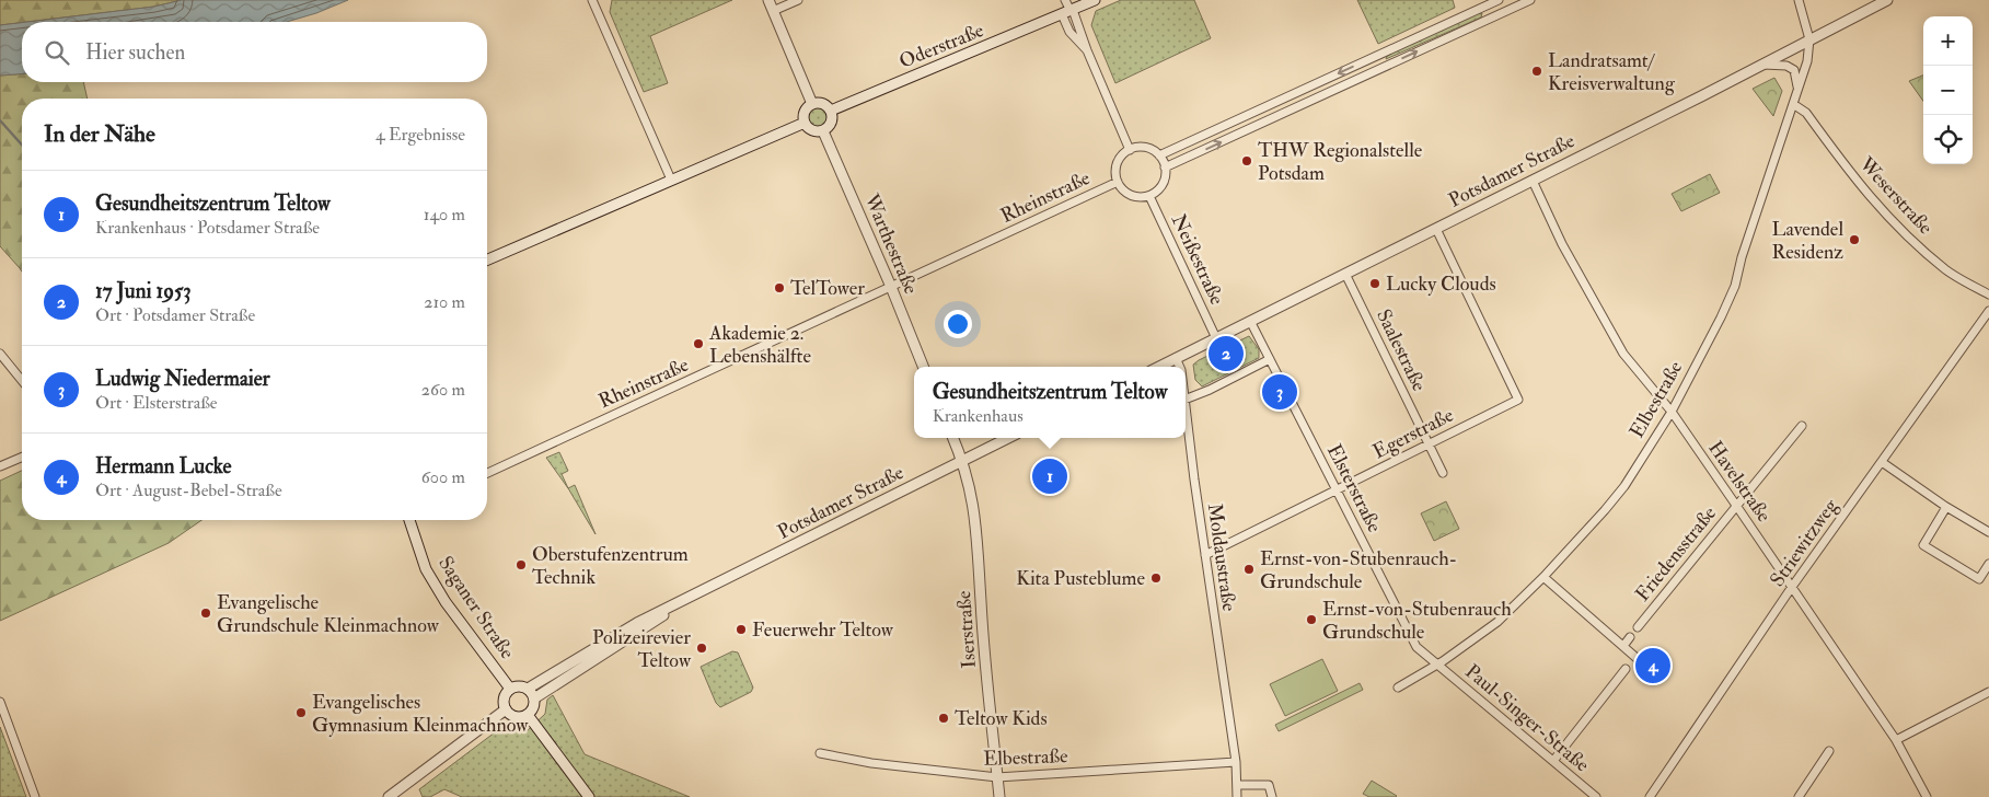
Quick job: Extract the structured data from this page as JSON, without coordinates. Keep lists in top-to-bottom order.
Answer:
{
  "streets": {
    "street": [
      "Oderstraße",
      "Potsdamer Straße",
      "Weserstraße",
      "Rheinstraße",
      "Warthestraße",
      "Neißestraße",
      "Saalestraße",
      "Elbestraße",
      "Egerstraße",
      "Havelstraße",
      "Elsterstraße",
      "Striewitzweg",
      "Friedensstraße",
      "Moldaustraße",
      "Saganer Straße",
      "Iserstraße",
      "Paul-Singer-Straße"
    ]
  },
  "crossings": [
    ["Oderstraße", "Warthestraße"],
    ["Potsdamer Straße", "Neißestraße"],
    ["Potsdamer Straße", "Saalestraße"],
    ["Potsdamer Straße", "Elbestraße"],
    ["Potsdamer Straße", "Egerstraße"],
    ["Potsdamer Straße", "Havelstraße"],
    ["Potsdamer Straße", "Elsterstraße"],
    ["Potsdamer Straße", "Moldaustraße"],
    ["Potsdamer Straße", "Saganer Straße"],
    ["Potsdamer Straße", "Iserstraße"],
    ["Weserstraße", "Elbestraße"],
    ["Rheinstraße", "Warthestraße"],
    ["Rheinstraße", "Neißestraße"],
    ["Saalestraße", "Egerstraße"],
    ["Elbestraße", "Havelstraße"],
    ["Elbestraße", "Elsterstraße"],
    ["Elbestraße", "Moldaustraße"],
    ["Elbestraße", "Iserstraße"],
    ["Elbestraße", "Paul-Singer-Straße"],
    ["Egerstraße", "Elsterstraße"],
    ["Egerstraße", "Moldaustraße"],
    ["Havelstraße", "Striewitzweg"],
    ["Havelstraße", "Friedensstraße"],
    ["Elsterstraße", "Paul-Singer-Straße"]
  ],
  "places": [
    "Landratsamt/ Kreisverwaltung",
    "THW Regionalstelle Potsdam",
    "Lavendel Residenz",
    "Lucky Clouds",
    "TelTower",
    "Akademie 2. Lebenshälfte",
    "Oberstufenzentrum Technik",
    "Ernst-von-Stubenrauch- Grundschule",
    "Kita Pusteblume",
    "Evangelische Grundschule Kleinmachnow",
    "Ernst-von-Stubenrauch Grundschule",
    "Feuerwehr Teltow",
    "Polizeirevier Teltow",
    "Evangelisches Gymnasium Kleinmachnow",
    "Teltow Kids"
  ],
  "page": {
    "map_buttons": ["+", "−"],
    "search": "Hier suchen",
    "heading": ["In der Nähe", "4 Ergebnisse"],
    "list": [
      {
        "mark": "1",
        "name": "Gesundheitszentrum Teltow",
        "note": "Krankenhaus · Potsdamer Straße",
        "value": "140 m"
      },
      {
        "mark": "2",
        "name": "17 Juni 1953",
        "note": "Ort · Potsdamer Straße",
        "value": "210 m"
      },
      {
        "mark": "3",
        "name": "Ludwig Niedermaier",
        "note": "Ort · Elsterstraße",
        "value": "260 m"
      },
      {
        "mark": "4",
        "name": "Hermann Lucke",
        "note": "Ort · August-Bebel-Straße",
        "value": "600 m"
      }
    ],
    "pins": [
      "2",
      "3",
      "1",
      "4"
    ],
    "popup": ["Gesundheitszentrum Teltow", "Krankenhaus"]
  }
}
